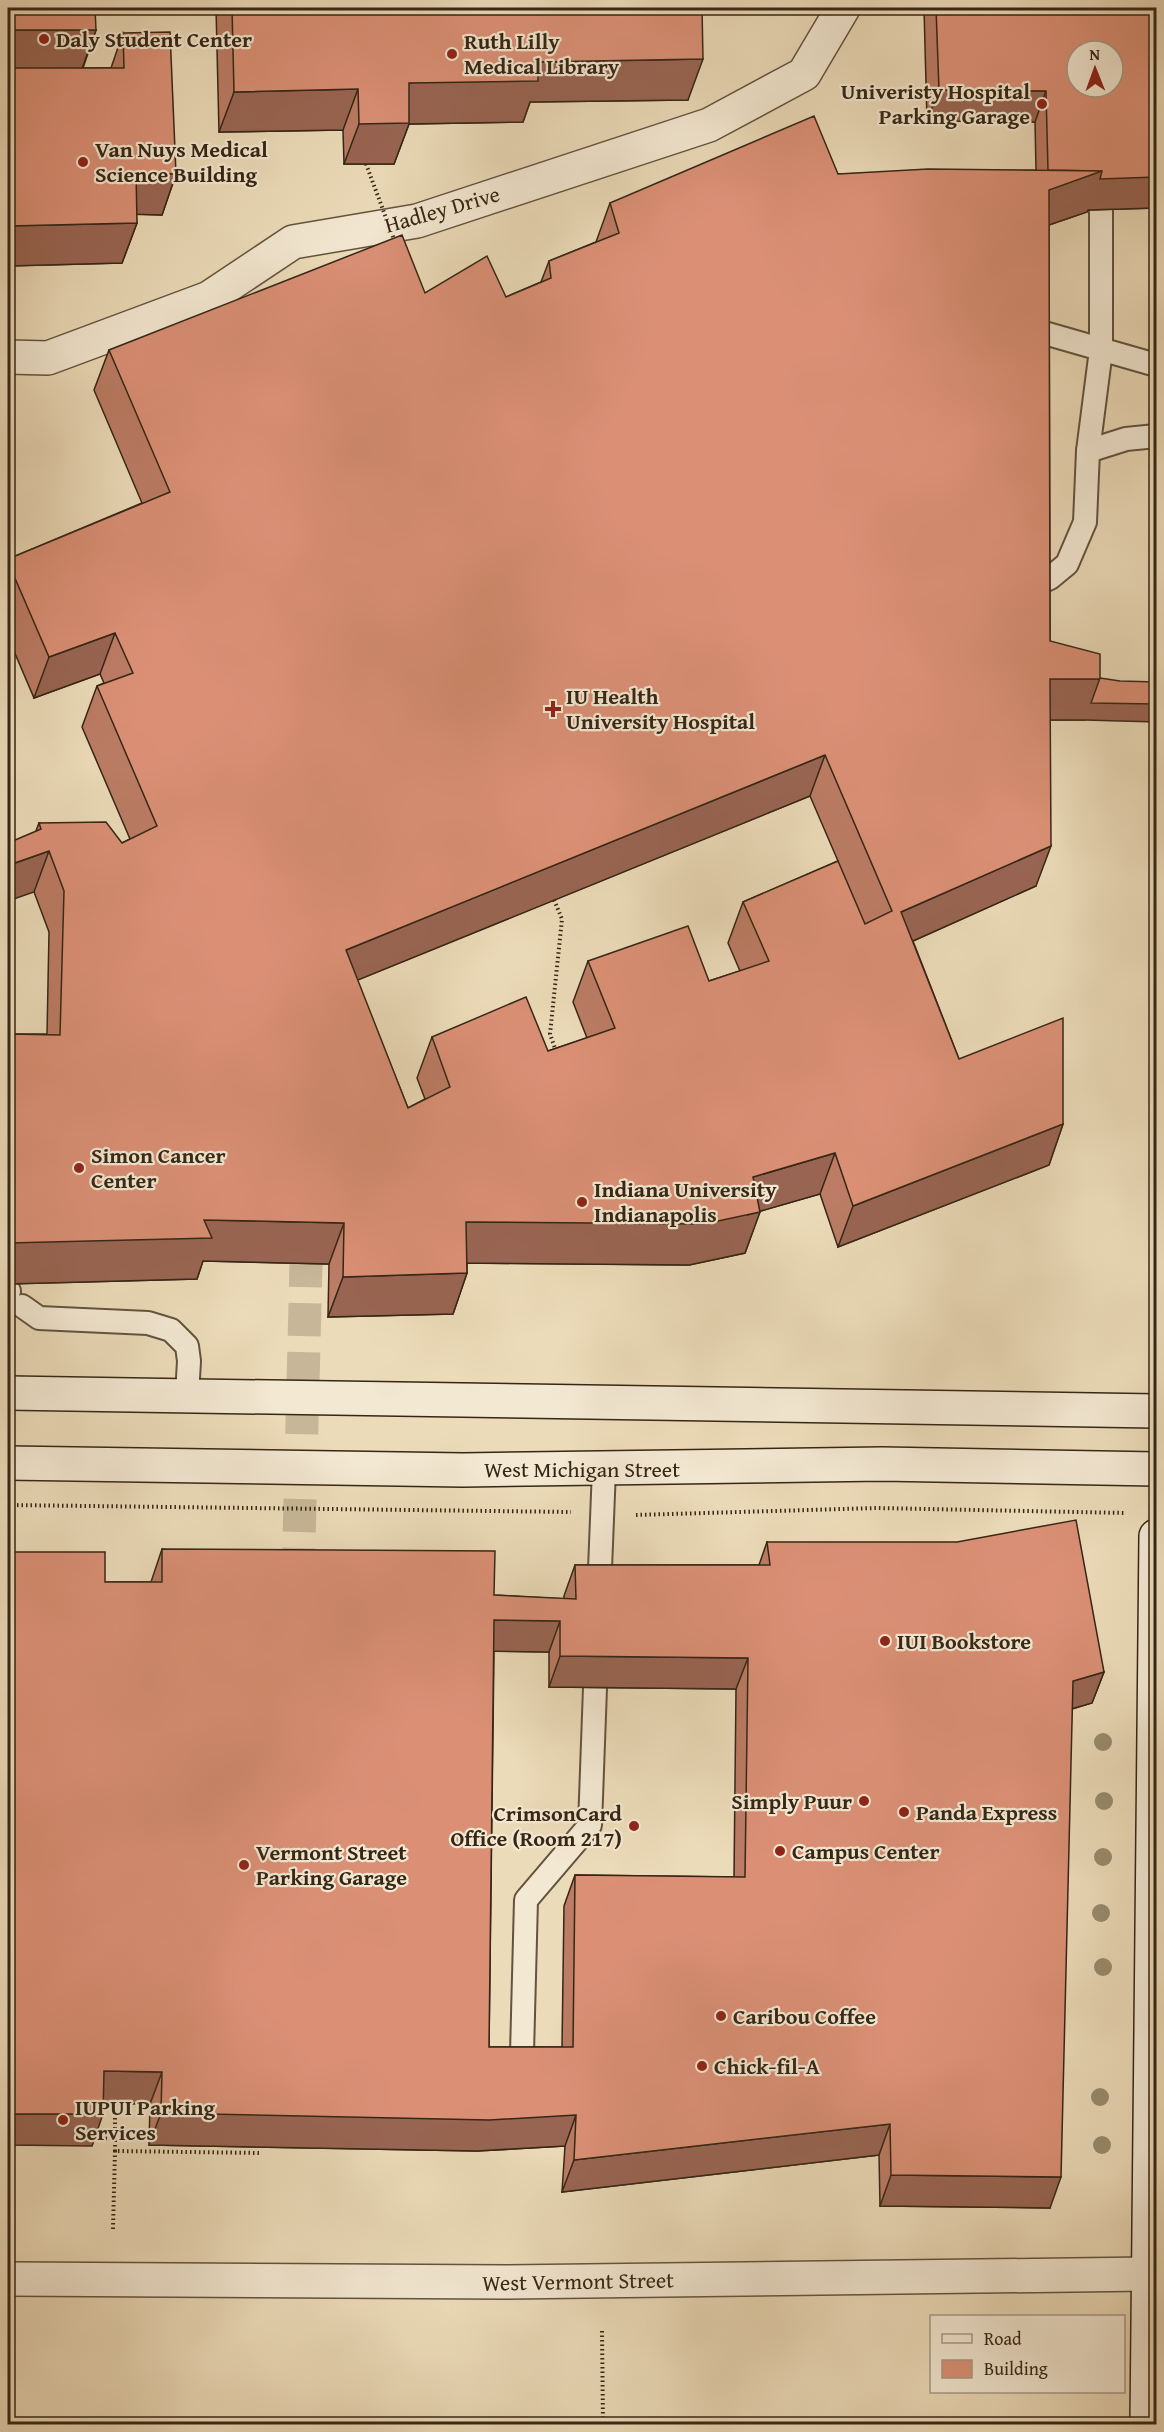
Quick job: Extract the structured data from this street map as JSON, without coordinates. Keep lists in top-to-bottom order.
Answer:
{
  "streets": {
    "street": ["Hadley Drive", "West Michigan Street", "West Vermont Street"]
  },
  "places": {
    "other": [
      "Daly Student Center",
      "Ruth Lilly Medical Library",
      "Univeristy Hospital Parking Garage",
      "Van Nuys Medical Science Building",
      "Simon Cancer Center",
      "Indiana University Indianapolis",
      "IUI Bookstore",
      "Simply Puur",
      "Panda Express",
      "CrimsonCard Office (Room 217)",
      "Campus Center",
      "Vermont Street Parking Garage",
      "Caribou Coffee",
      "Chick-fil-A",
      "IUPUI Parking Services"
    ],
    "health": ["IU Health University Hospital"]
  },
  "legend": ["Road", "Building"],
  "north": "top"
}
